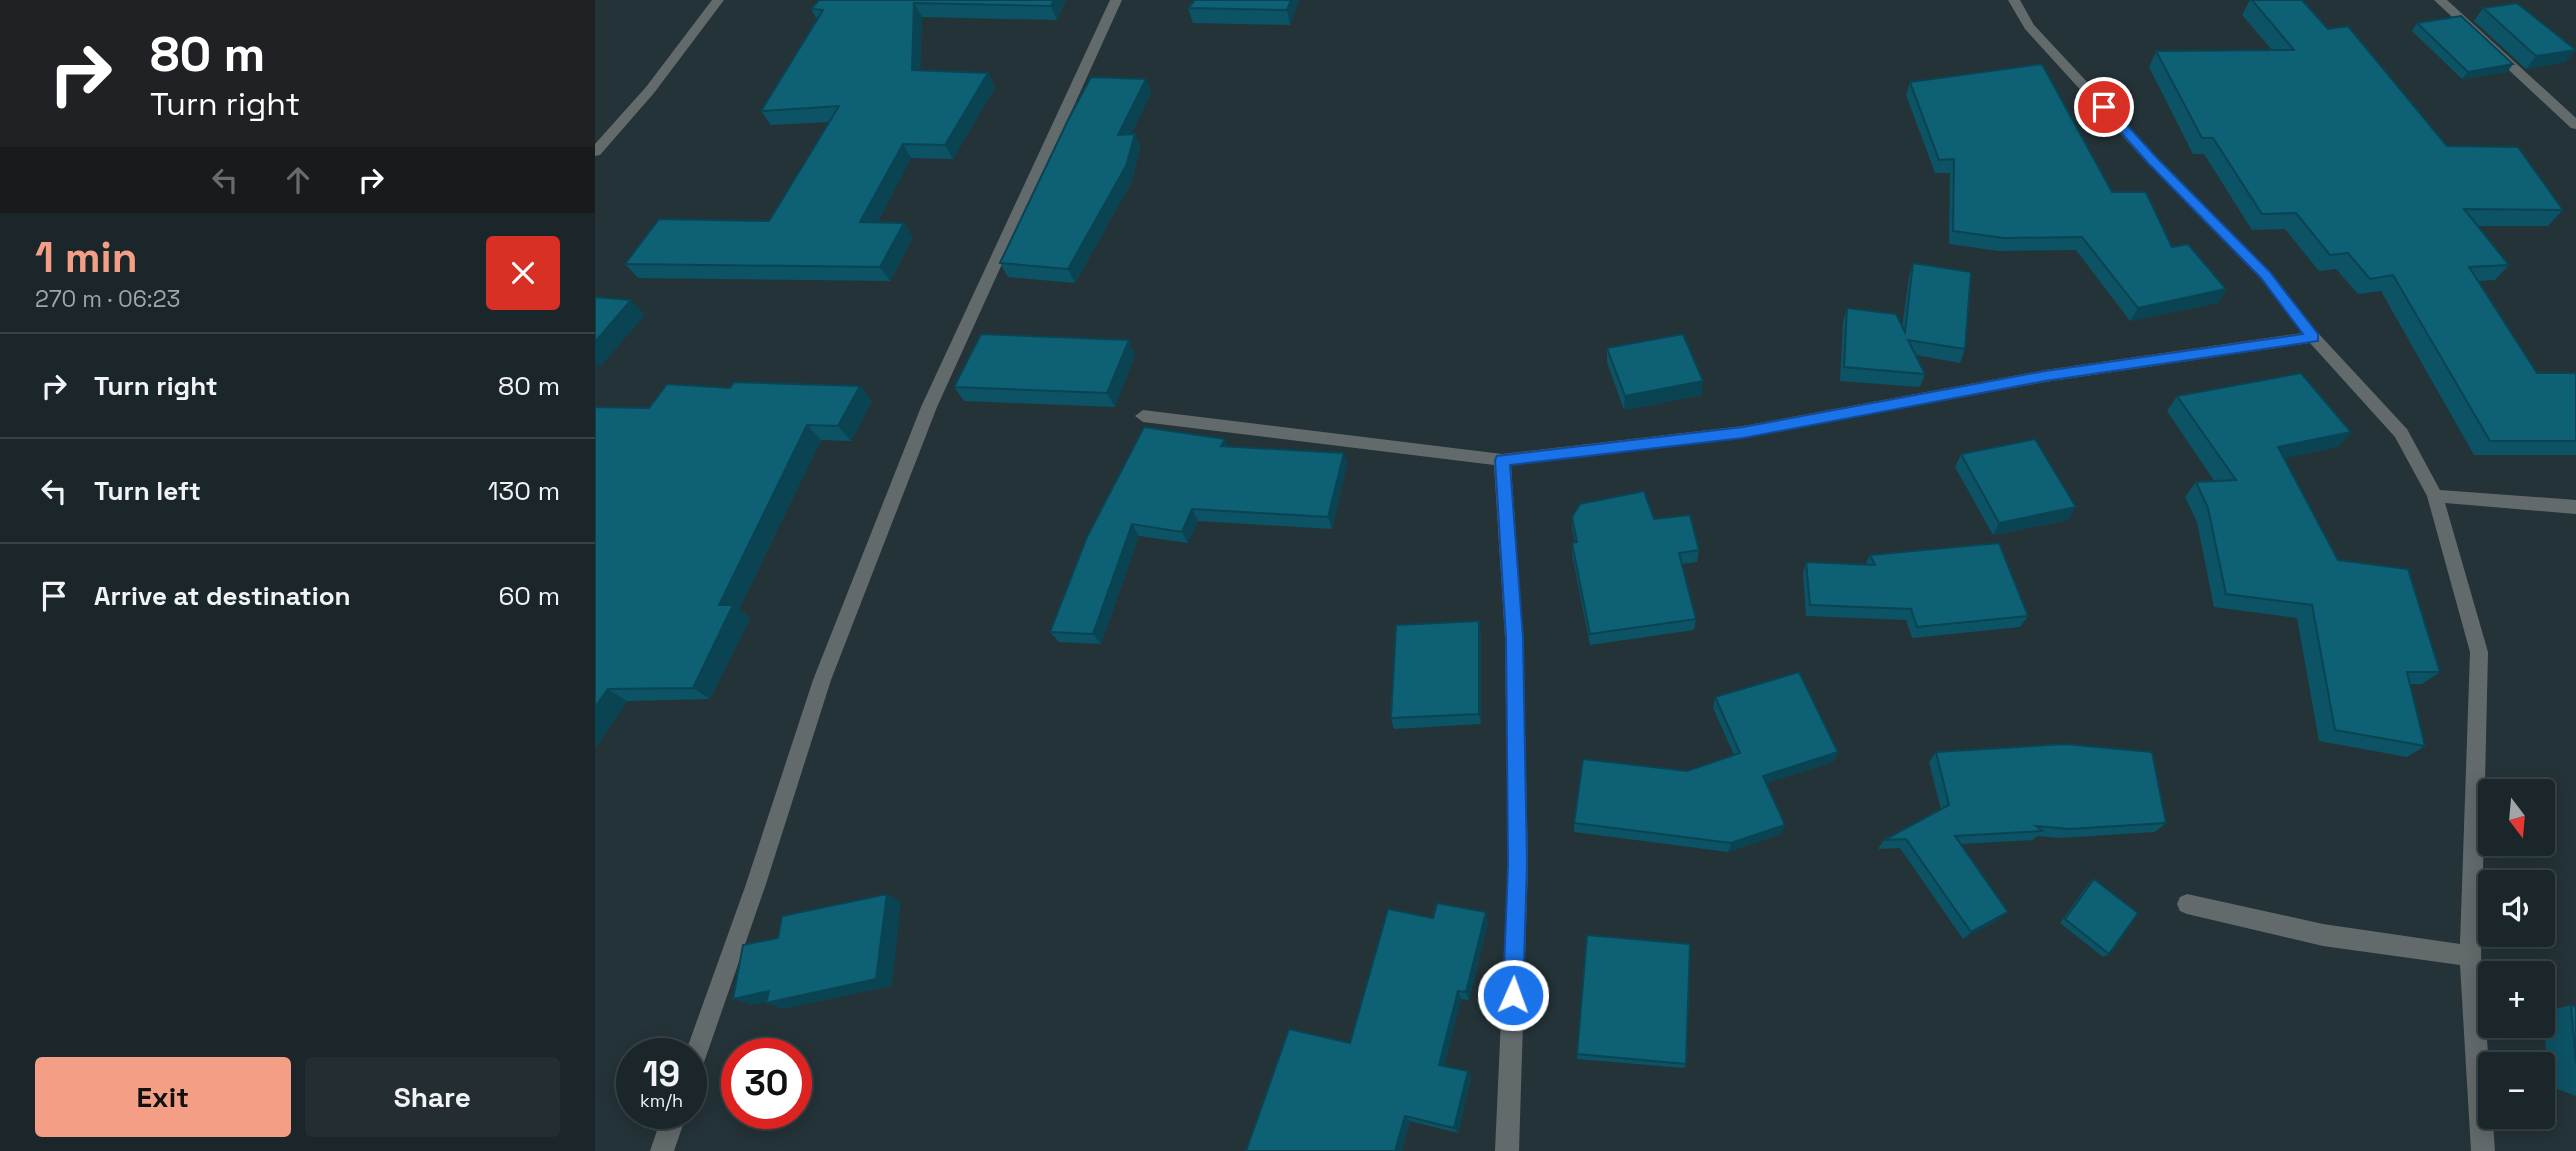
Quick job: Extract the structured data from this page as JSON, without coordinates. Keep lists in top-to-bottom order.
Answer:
{
  "north": "bottom",
  "page": {
    "turn": ["80 m", "Turn right"],
    "heading": ["1 min", "270 m · 06:23"],
    "list": [
      {
        "name": "Turn right",
        "value": "80 m"
      },
      {
        "name": "Turn left",
        "value": "130 m"
      },
      {
        "name": "Arrive at destination",
        "value": "60 m"
      }
    ],
    "map_buttons": ["+", "−"],
    "speed": "19 km/h",
    "limit": "30",
    "buttons": ["Exit", "Share"]
  }
}
